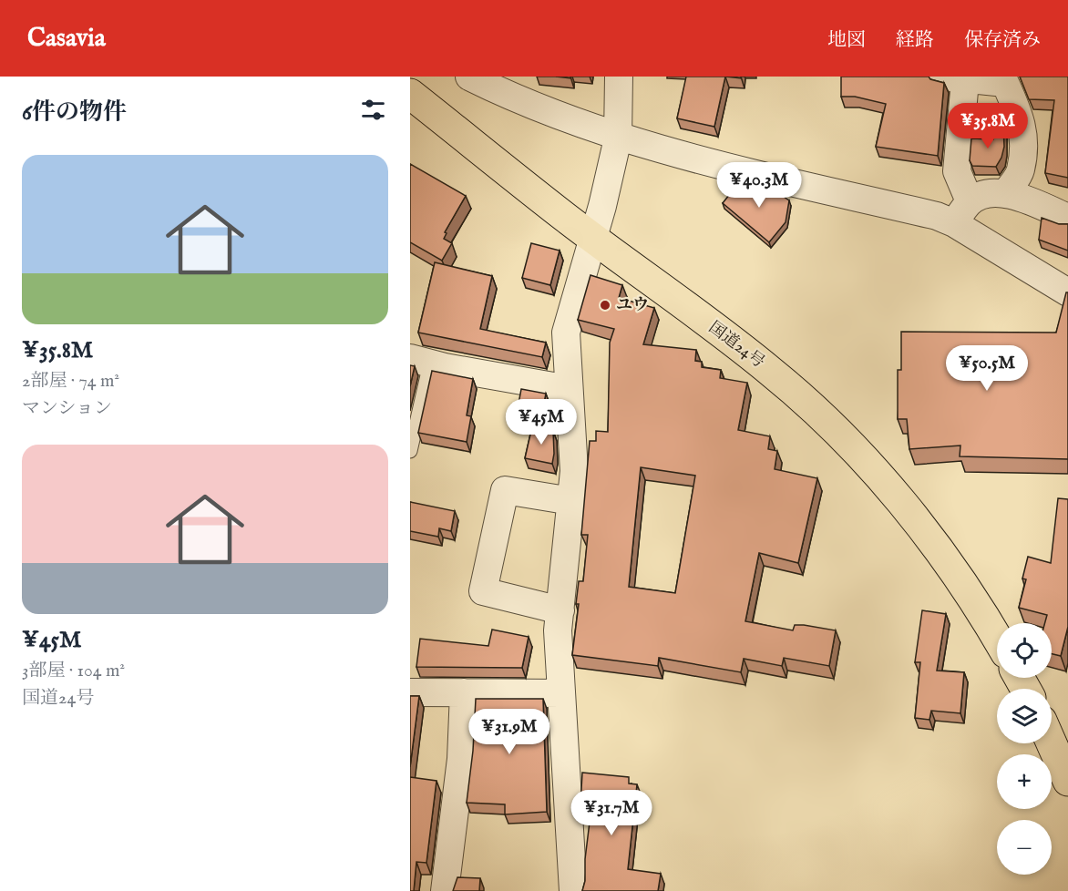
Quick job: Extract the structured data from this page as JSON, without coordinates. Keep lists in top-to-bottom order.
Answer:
{
  "streets": {
    "highway": ["国道24号"]
  },
  "places": ["ユウ"],
  "page": {
    "header": "Casavia",
    "nav": ["地図", "経路", "保存済み"],
    "heading": "6件の物件",
    "price": [
      "¥35.8M",
      "¥40.3M",
      "¥50.5M",
      "¥45M",
      "¥31.9M",
      "¥31.7M"
    ],
    "list": [
      {
        "name": "¥35.8M",
        "note": "2部屋 · 74 m² · マンション"
      },
      {
        "name": "¥45M",
        "note": "3部屋 · 104 m² · 国道24号"
      }
    ],
    "map_buttons": ["+", "−"]
  }
}
